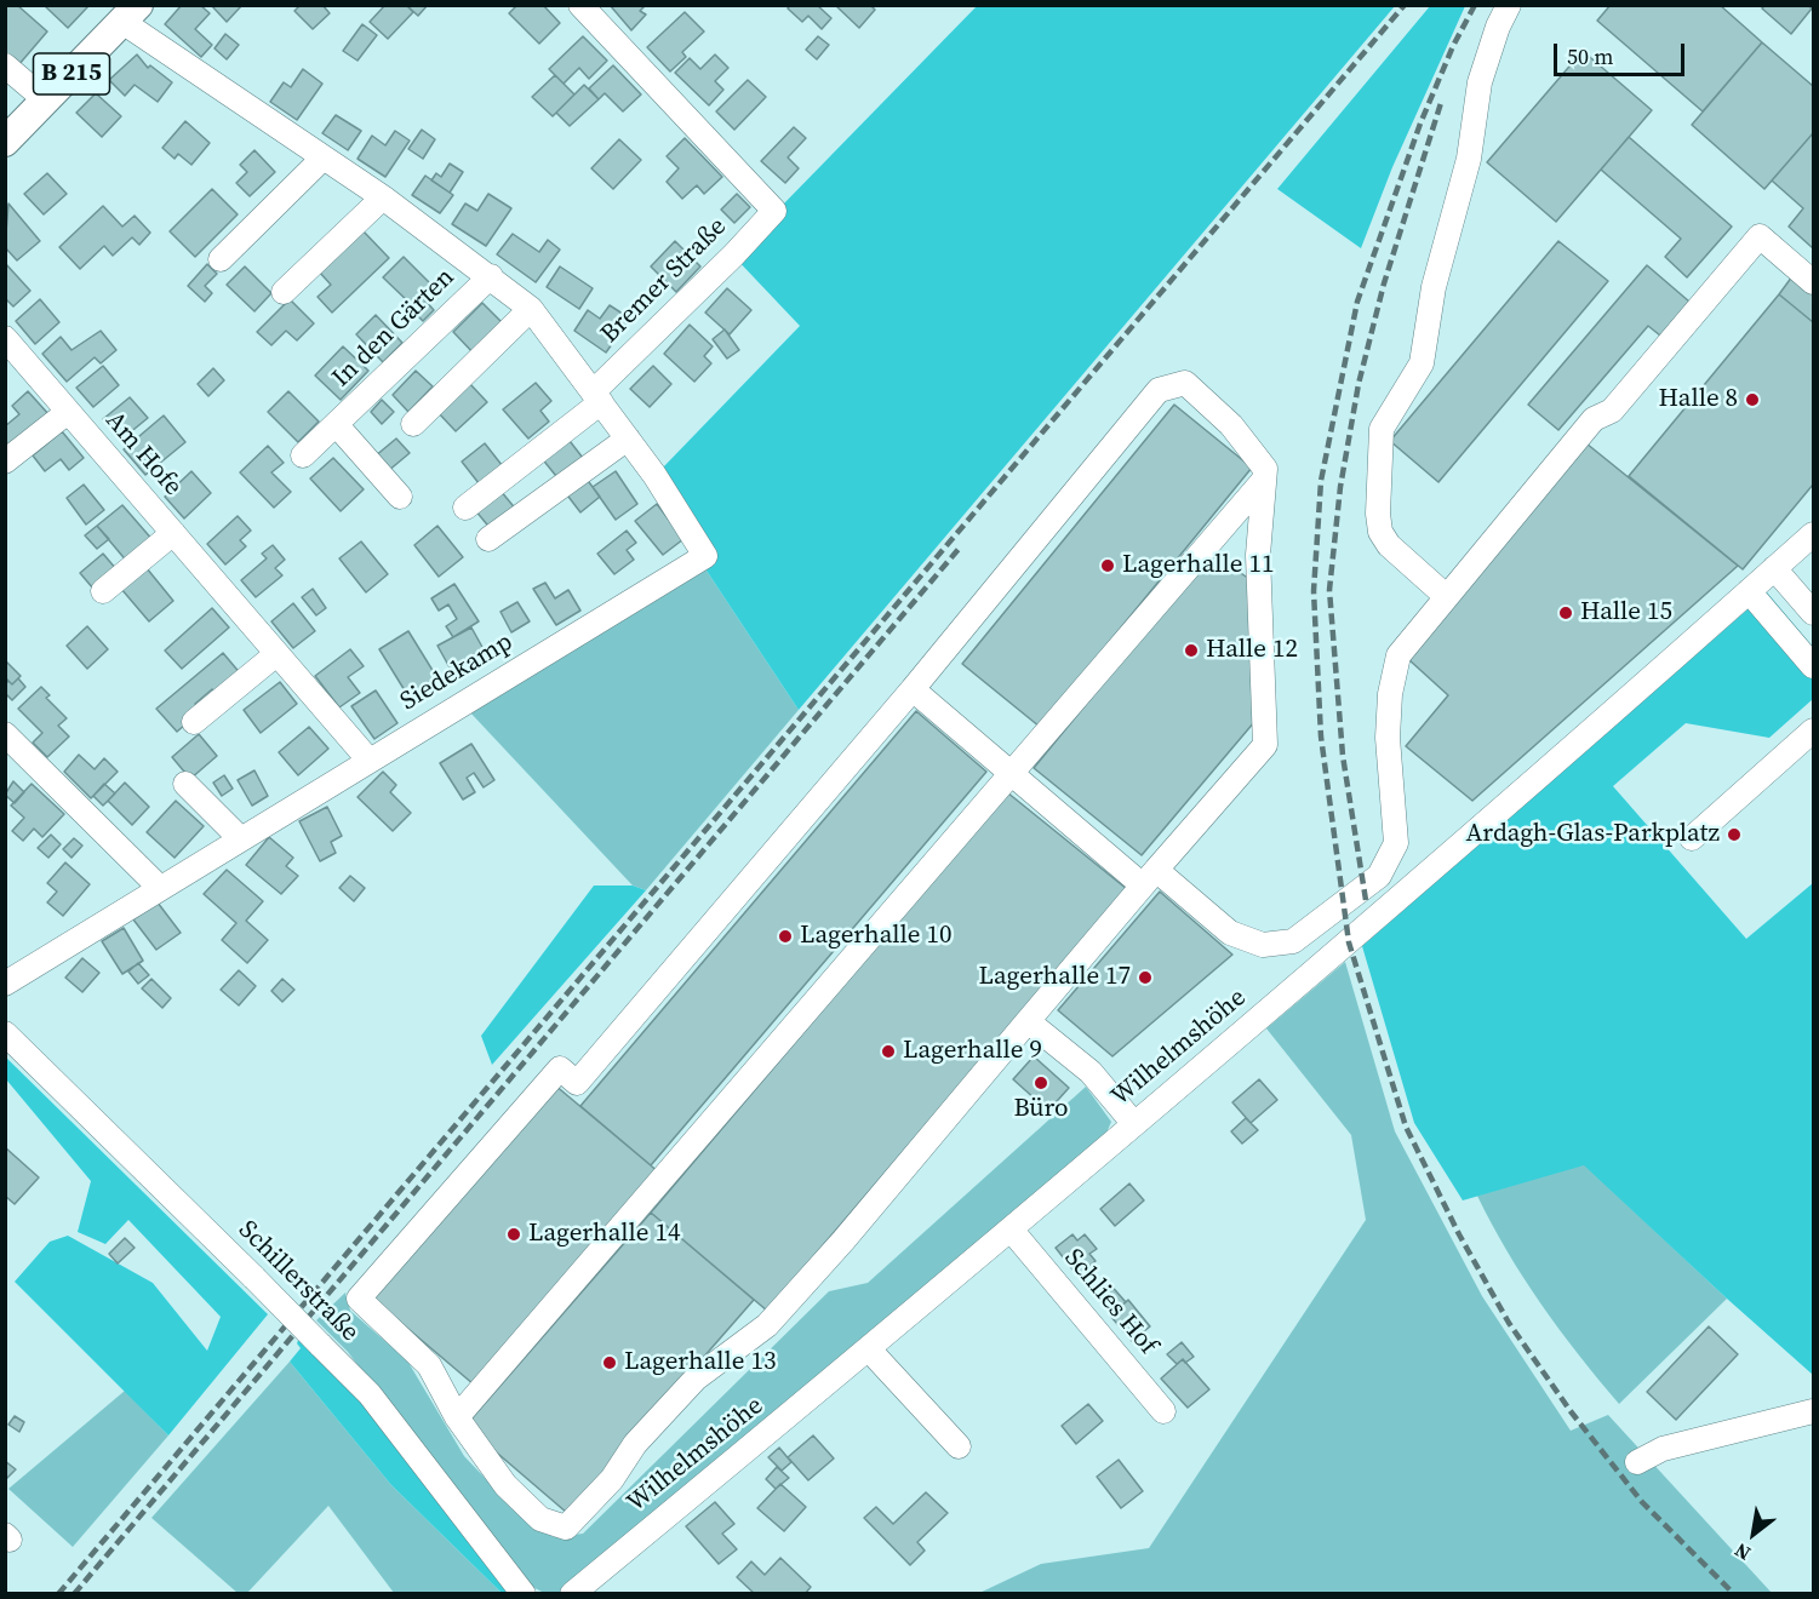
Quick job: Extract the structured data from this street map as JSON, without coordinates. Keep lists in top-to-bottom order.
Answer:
{
  "streets": {
    "main road": ["B 215"],
    "street": [
      "Bremer Straße",
      "In den Gärten",
      "Am Hofe",
      "Siedekamp",
      "Wilhelmshöhe",
      "Schillerstraße",
      "Schlies Hof"
    ]
  },
  "crossings": [
    ["Am Hofe", "Siedekamp"],
    ["Wilhelmshöhe", "Schlies Hof"]
  ],
  "places": [
    "Halle 8",
    "Lagerhalle 11",
    "Halle 15",
    "Halle 12",
    "Ardagh-Glas-Parkplatz",
    "Lagerhalle 10",
    "Lagerhalle 17",
    "Lagerhalle 9",
    "Büro",
    "Lagerhalle 14",
    "Lagerhalle 13"
  ],
  "scale_bar": "50 m",
  "north": "bottom left"
}
